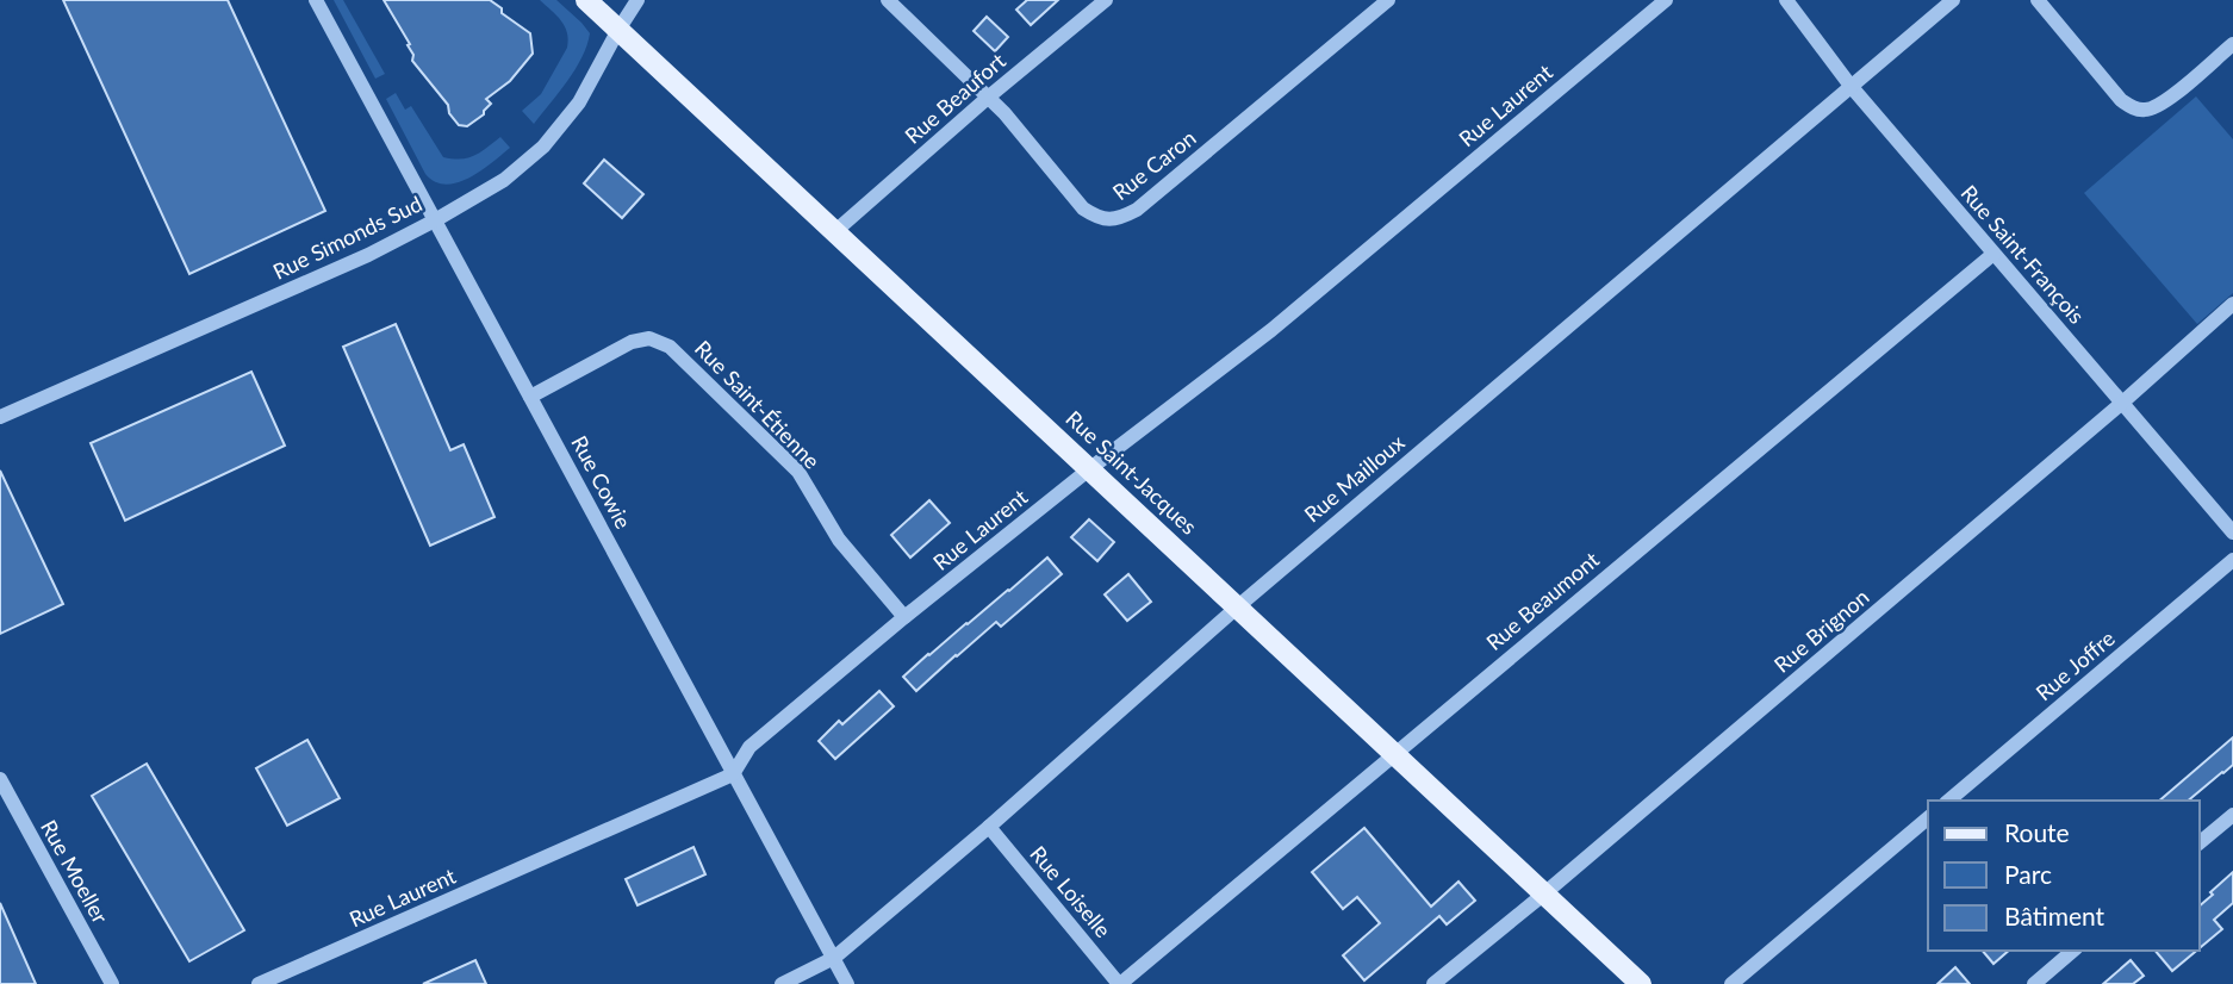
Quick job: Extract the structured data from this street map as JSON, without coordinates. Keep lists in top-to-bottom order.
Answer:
{
  "streets": {
    "main road": ["Rue Saint-Jacques"],
    "street": [
      "Rue Beaufort",
      "Rue Laurent",
      "Rue Caron",
      "Rue Simonds Sud",
      "Rue Saint-François",
      "Rue Saint-Étienne",
      "Rue Mailloux",
      "Rue Cowie",
      "Rue Beaumont",
      "Rue Brignon",
      "Rue Joffre",
      "Rue Moeller",
      "Rue Loiselle"
    ]
  },
  "crossings": [
    ["Rue Beaufort", "Rue Caron"],
    ["Rue Beaufort", "Rue Saint-Jacques"],
    ["Rue Laurent", "Rue Saint-Étienne"],
    ["Rue Laurent", "Rue Saint-Jacques"],
    ["Rue Laurent", "Rue Cowie"],
    ["Rue Simonds Sud", "Rue Saint-Jacques"],
    ["Rue Simonds Sud", "Rue Cowie"],
    ["Rue Saint-François", "Rue Mailloux"],
    ["Rue Saint-François", "Rue Beaumont"],
    ["Rue Saint-François", "Rue Brignon"],
    ["Rue Saint-Étienne", "Rue Cowie"],
    ["Rue Saint-Jacques", "Rue Mailloux"],
    ["Rue Saint-Jacques", "Rue Beaumont"],
    ["Rue Saint-Jacques", "Rue Brignon"],
    ["Rue Mailloux", "Rue Cowie"],
    ["Rue Mailloux", "Rue Loiselle"],
    ["Rue Beaumont", "Rue Loiselle"]
  ],
  "legend": ["Route", "Parc", "Bâtiment"]
}
